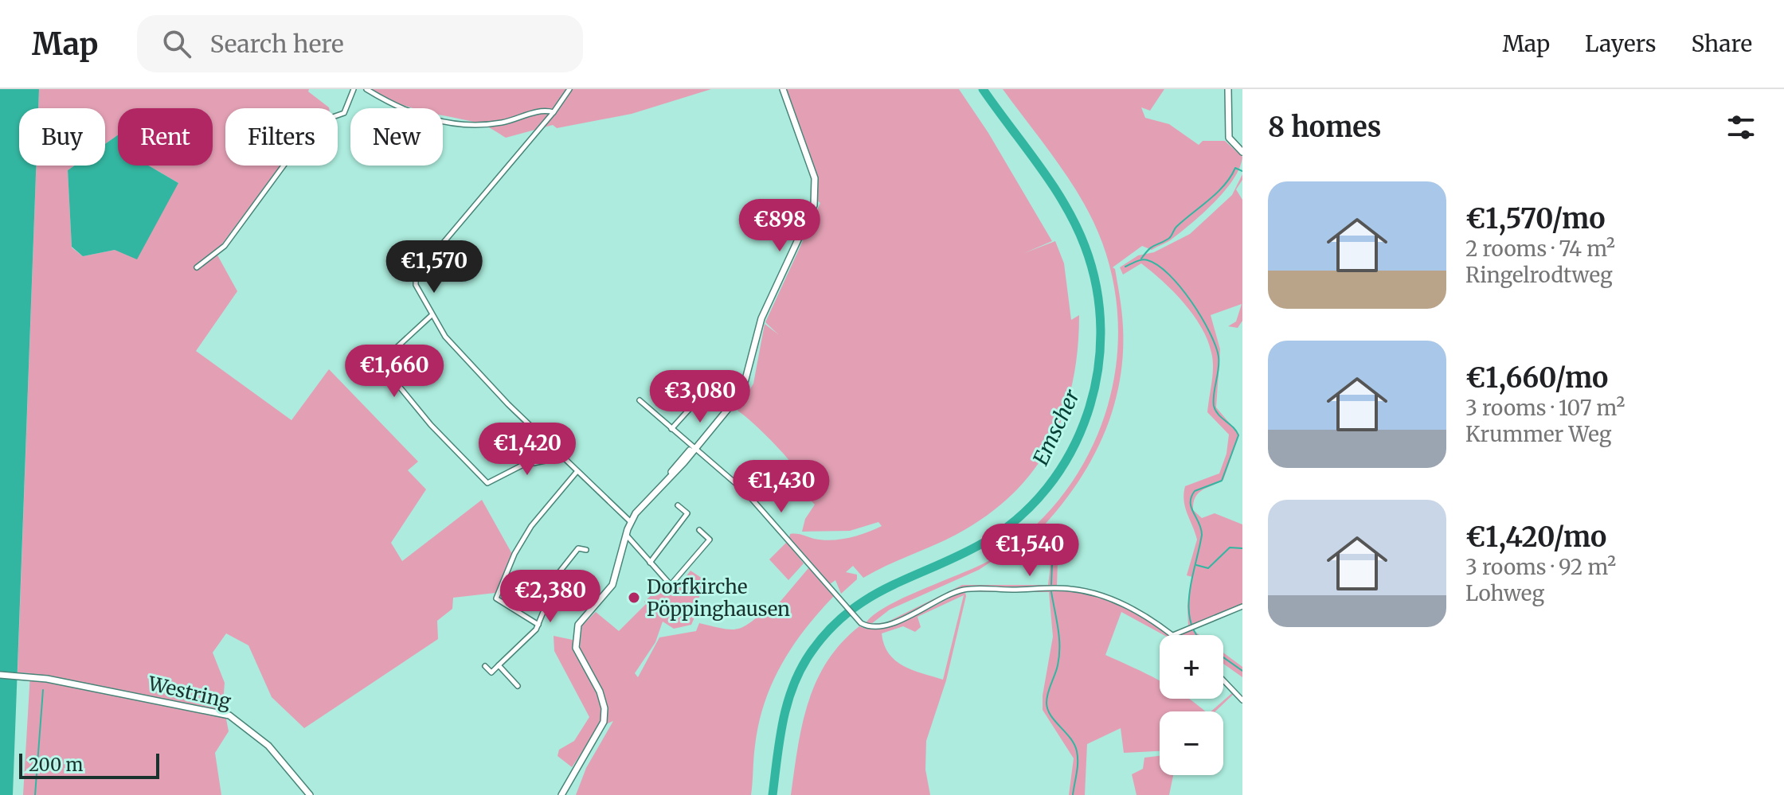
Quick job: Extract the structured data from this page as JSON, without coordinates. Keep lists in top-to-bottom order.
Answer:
{
  "streets": {
    "main road": ["Westring"]
  },
  "water": ["Emscher"],
  "places": ["Dorfkirche Pöppinghausen"],
  "scale_bar": "200 m",
  "page": {
    "header": "Map",
    "search": "Search here",
    "nav": ["Map", "Layers", "Share"],
    "heading": "8 homes",
    "chip": [
      "Buy",
      "Rent",
      "Filters",
      "New"
    ],
    "list": [
      {
        "name": "€1,570/mo",
        "note": "2 rooms · 74 m² · Ringelrodtweg"
      },
      {
        "name": "€1,660/mo",
        "note": "3 rooms · 107 m² · Krummer Weg"
      },
      {
        "name": "€1,420/mo",
        "note": "3 rooms · 92 m² · Lohweg"
      }
    ],
    "price": [
      "€898",
      "€1,570",
      "€1,660",
      "€3,080",
      "€1,420",
      "€1,430",
      "€1,540",
      "€2,380"
    ],
    "map_buttons": ["+", "−"],
    "scale": "200 m"
  }
}
